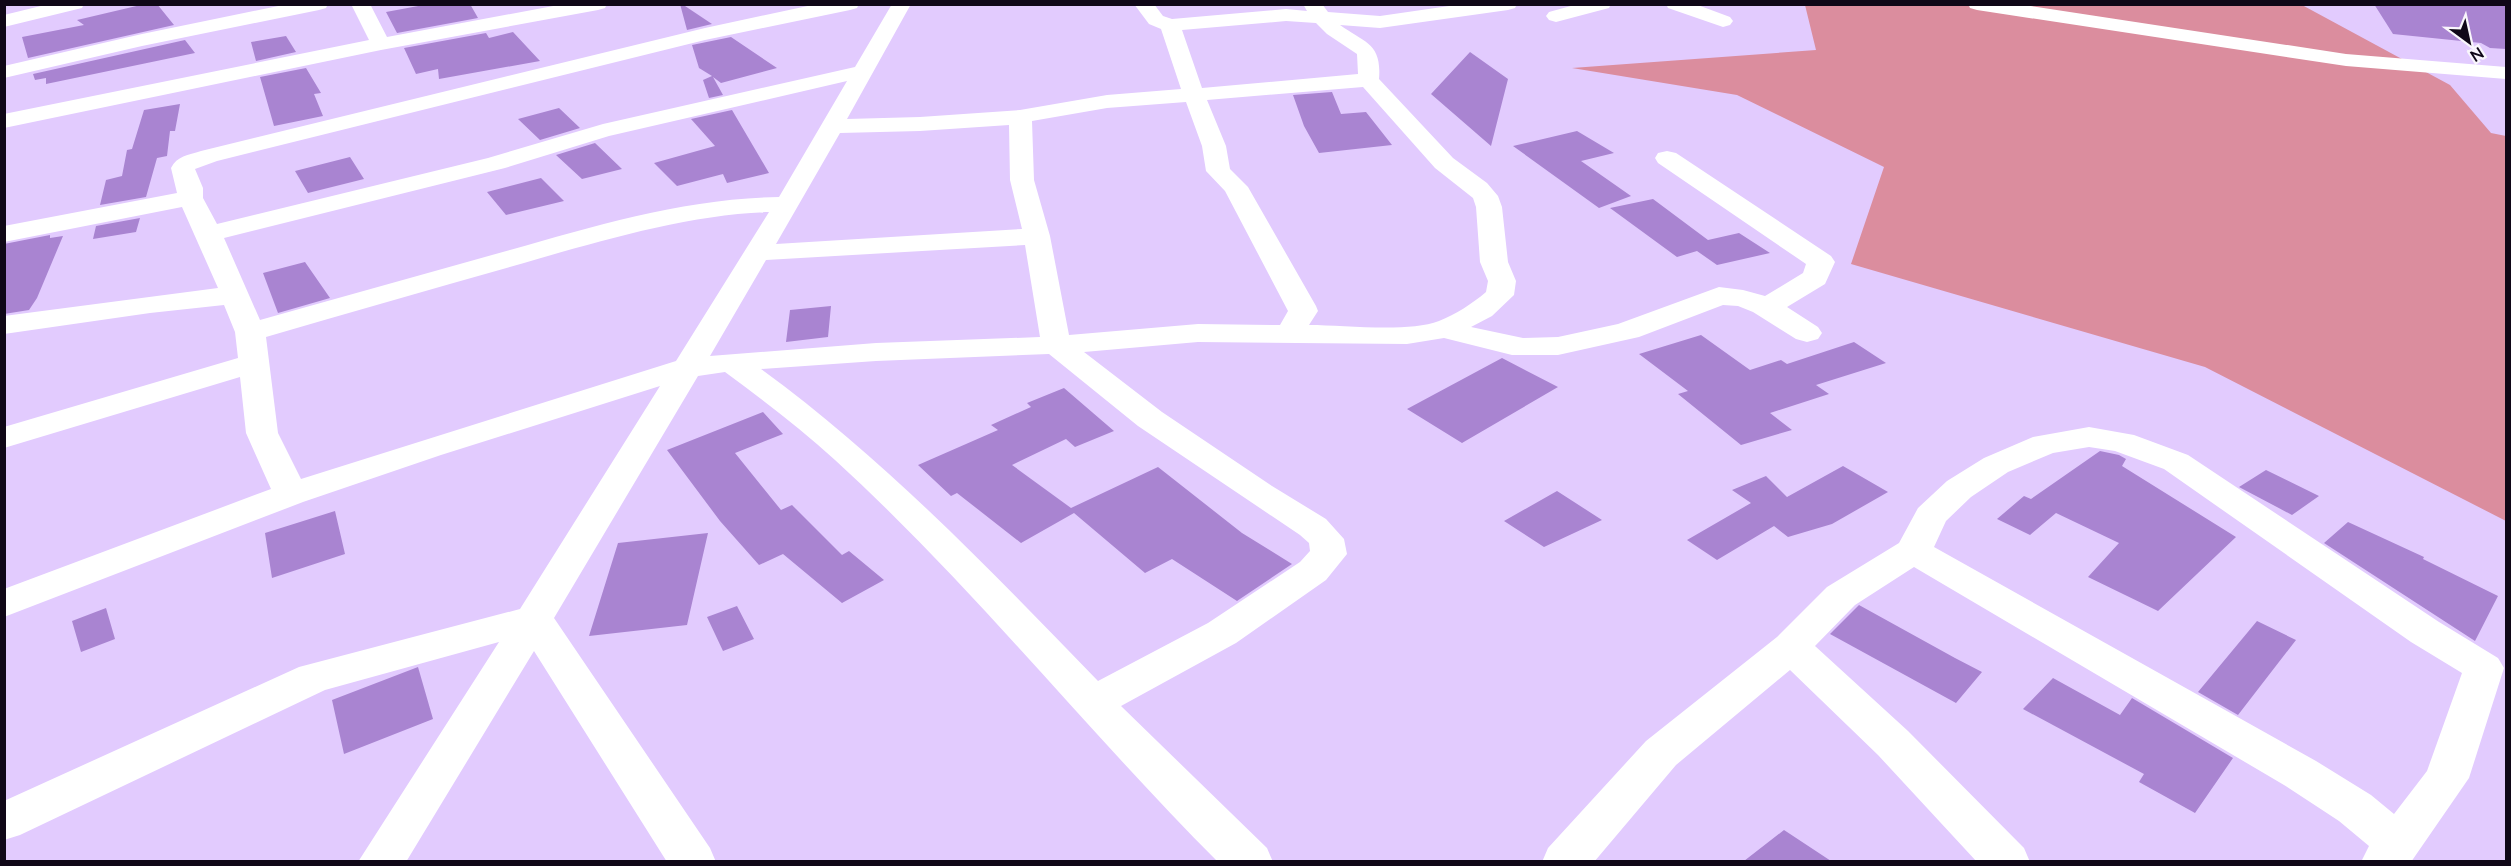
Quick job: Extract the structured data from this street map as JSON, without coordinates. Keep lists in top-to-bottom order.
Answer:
{
  "north": "bottom right"
}
